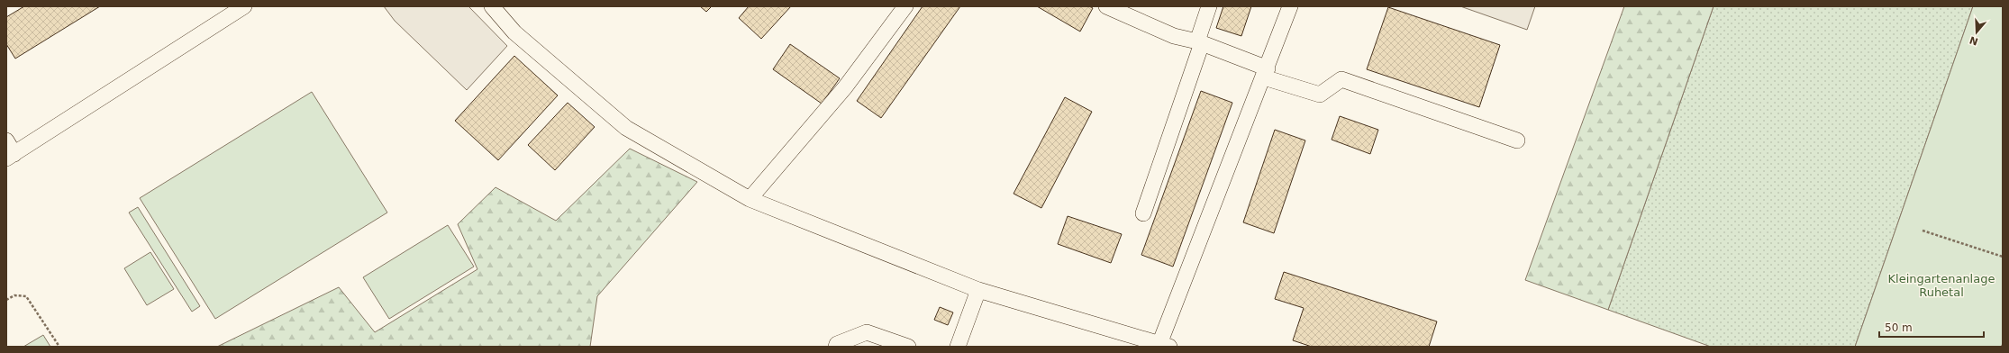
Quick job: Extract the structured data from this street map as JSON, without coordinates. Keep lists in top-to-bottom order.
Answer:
{
  "parks": ["Kleingartenanlage Ruhetal"],
  "scale_bar": "50 m",
  "north": "bottom"
}
